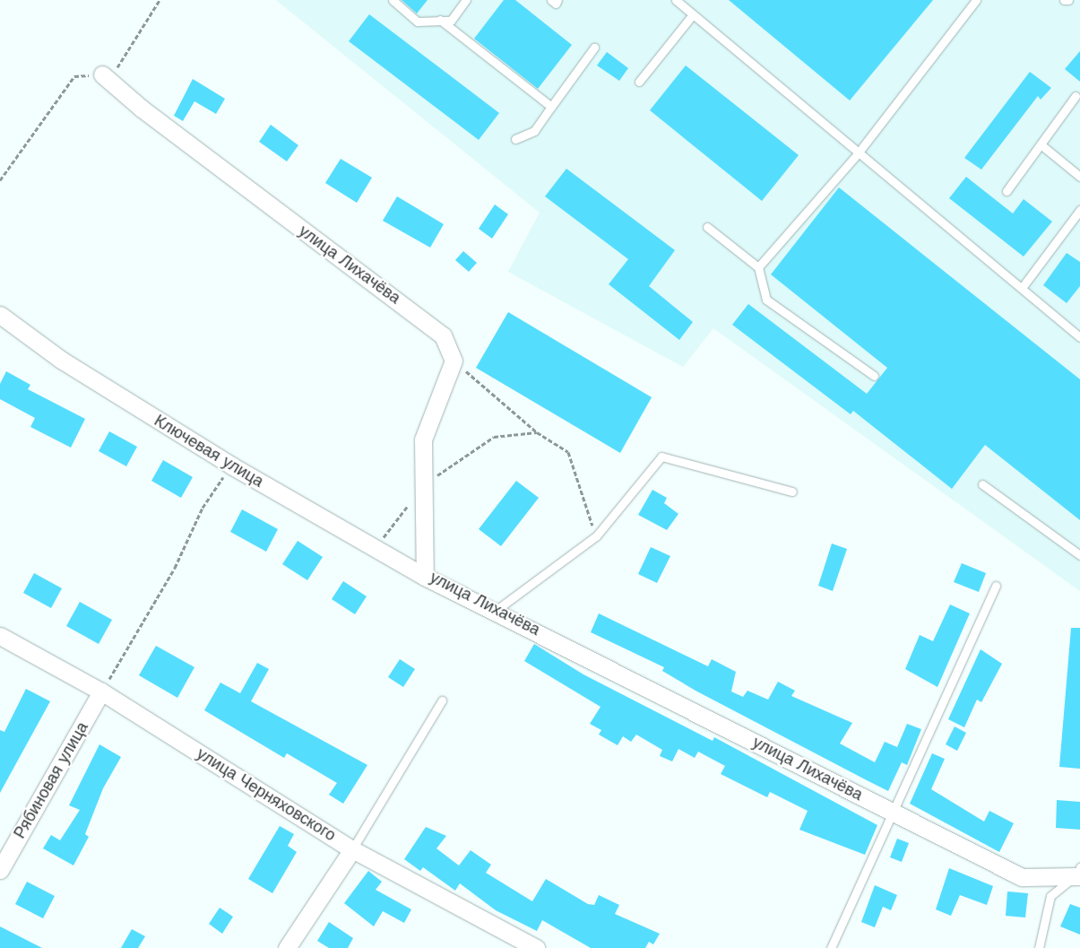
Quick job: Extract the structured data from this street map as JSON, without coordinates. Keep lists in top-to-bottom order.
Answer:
{
  "streets": {
    "street": [
      "улица Лихачёва",
      "Ключевая улица",
      "Рябиновая улица",
      "улица Черняховского"
    ]
  },
  "crossings": [
    ["улица Лихачёва", "Ключевая улица"],
    ["Рябиновая улица", "улица Черняховского"]
  ]
}
